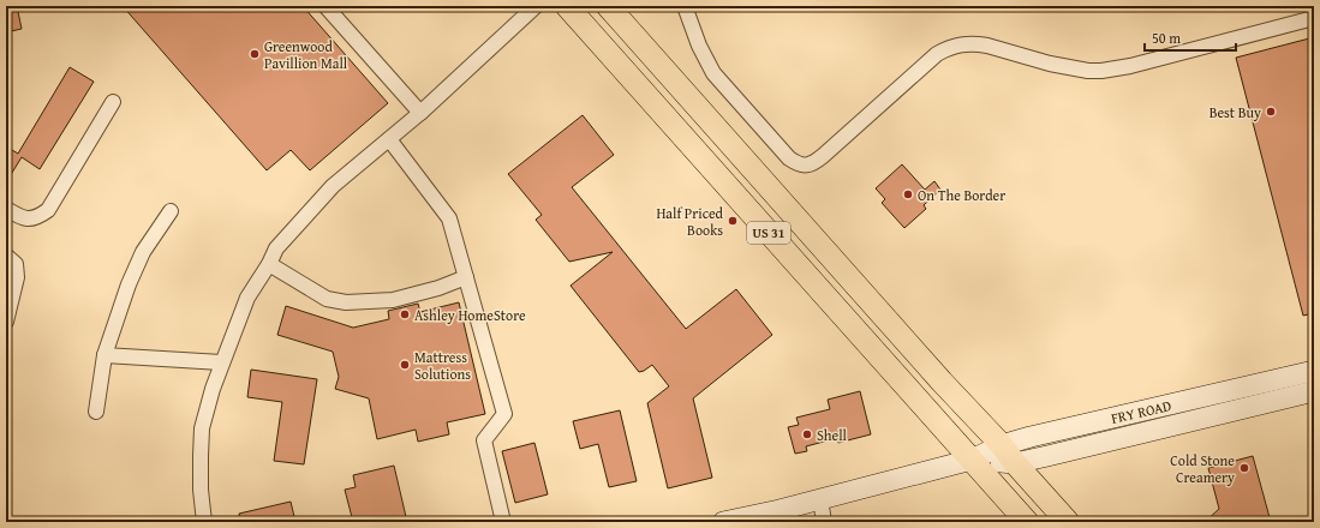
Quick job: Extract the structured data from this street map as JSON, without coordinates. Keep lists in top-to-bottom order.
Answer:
{
  "streets": {
    "main road": ["US 31"],
    "street": ["FRY ROAD"]
  },
  "crossings": [
    ["US 31", "FRY ROAD"]
  ],
  "places": [
    "Greenwood Pavillion Mall",
    "Best Buy",
    "On The Border",
    "Half Priced Books",
    "Ashley HomeStore",
    "Mattress Solutions",
    "Shell",
    "Cold Stone Creamery"
  ],
  "scale_bar": "50 m"
}
